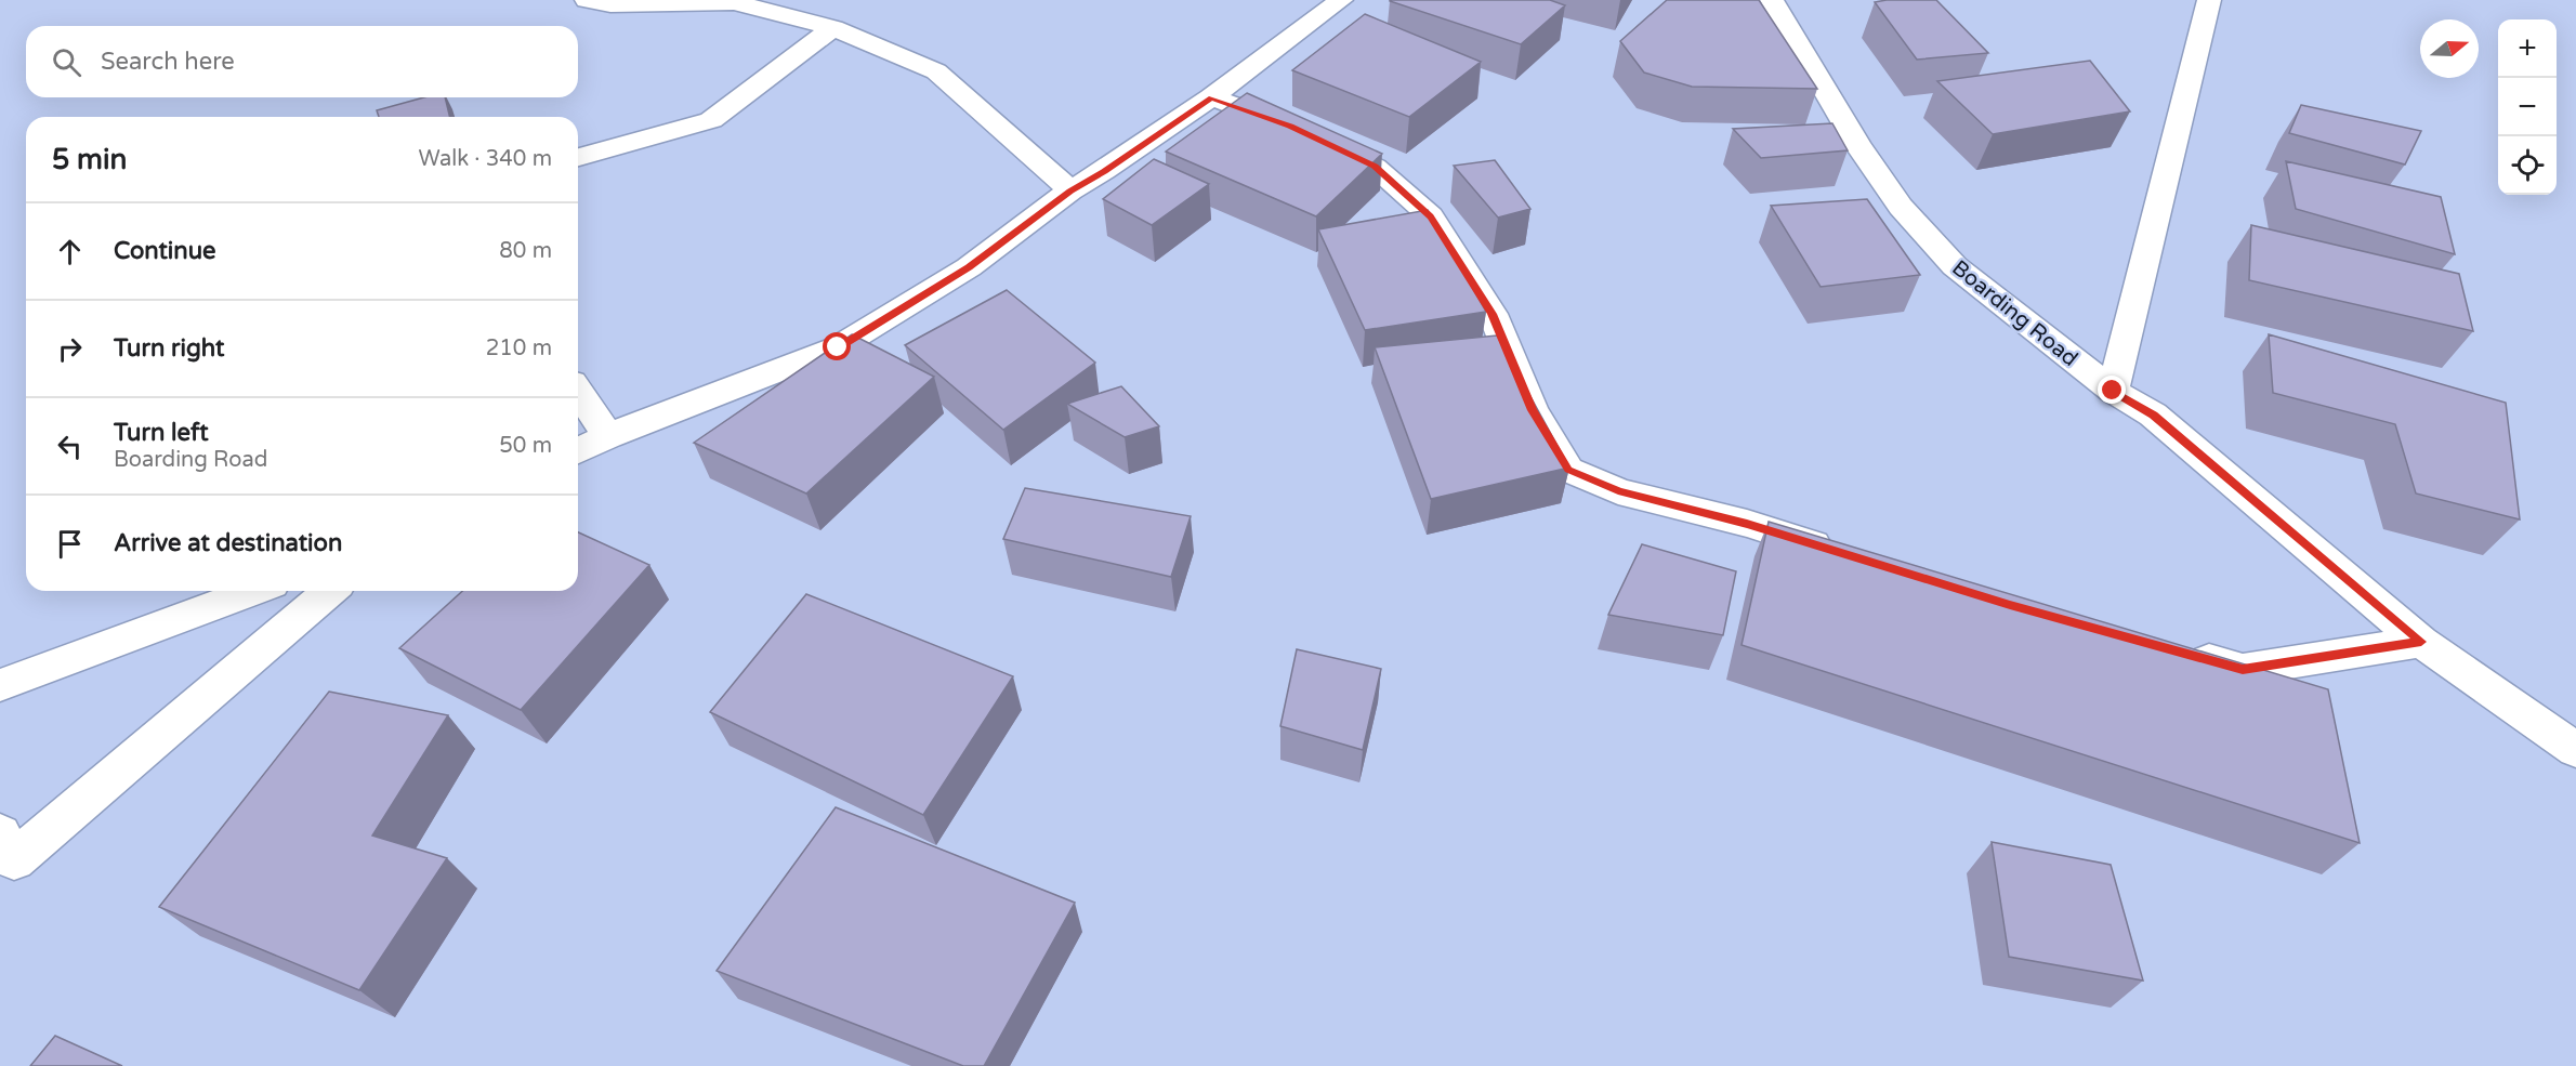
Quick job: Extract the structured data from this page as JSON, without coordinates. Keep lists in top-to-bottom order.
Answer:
{
  "streets": {
    "street": ["Boarding Road"]
  },
  "north": "right",
  "page": {
    "map_buttons": ["+", "−"],
    "search": "Search here",
    "heading": ["5 min", "Walk · 340 m"],
    "list": [
      ["Continue", "80 m"],
      ["Turn right", "210 m"],
      ["Turn left", "Boarding Road", "50 m"],
      "Arrive at destination"
    ]
  }
}
